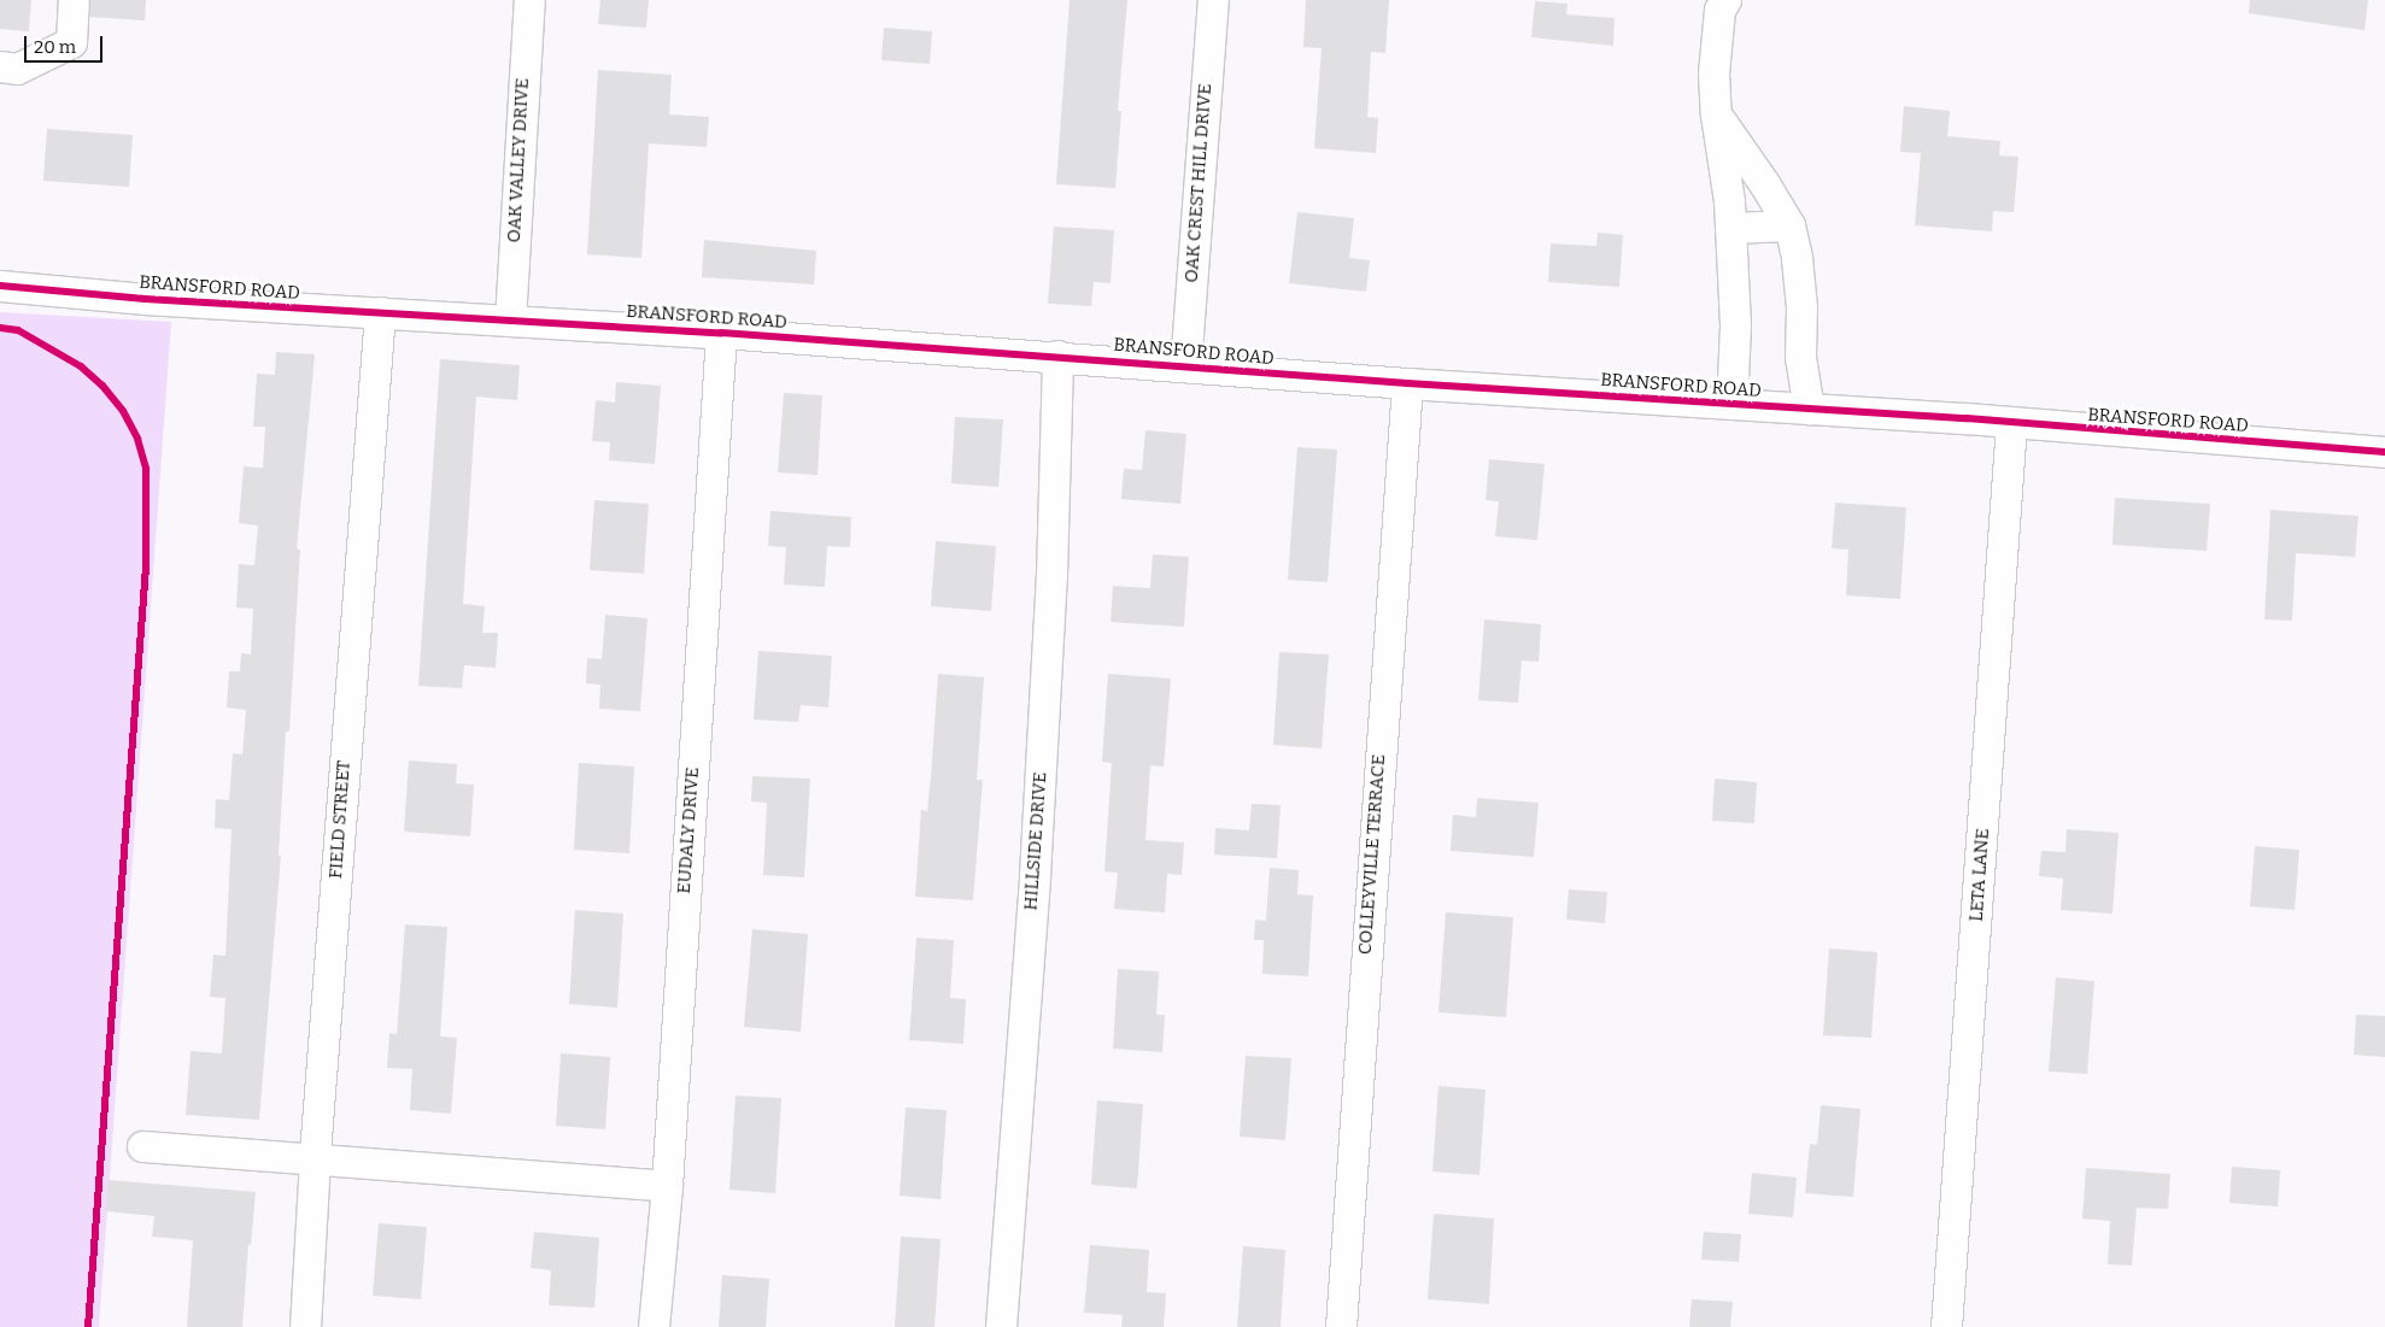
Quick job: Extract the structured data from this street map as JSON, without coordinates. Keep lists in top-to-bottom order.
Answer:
{
  "streets": {
    "street": [
      "OAK VALLEY DRIVE",
      "OAK CREST HILL DRIVE",
      "BRANSFORD ROAD",
      "FIELD STREET",
      "EUDALY DRIVE",
      "HILLSIDE DRIVE",
      "COLLEYVILLE TERRACE",
      "LETA LANE"
    ]
  },
  "crossings": [
    ["OAK VALLEY DRIVE", "BRANSFORD ROAD"],
    ["OAK CREST HILL DRIVE", "BRANSFORD ROAD"],
    ["BRANSFORD ROAD", "FIELD STREET"],
    ["BRANSFORD ROAD", "EUDALY DRIVE"],
    ["BRANSFORD ROAD", "HILLSIDE DRIVE"],
    ["BRANSFORD ROAD", "COLLEYVILLE TERRACE"],
    ["BRANSFORD ROAD", "LETA LANE"]
  ],
  "scale_bar": "20 m"
}
